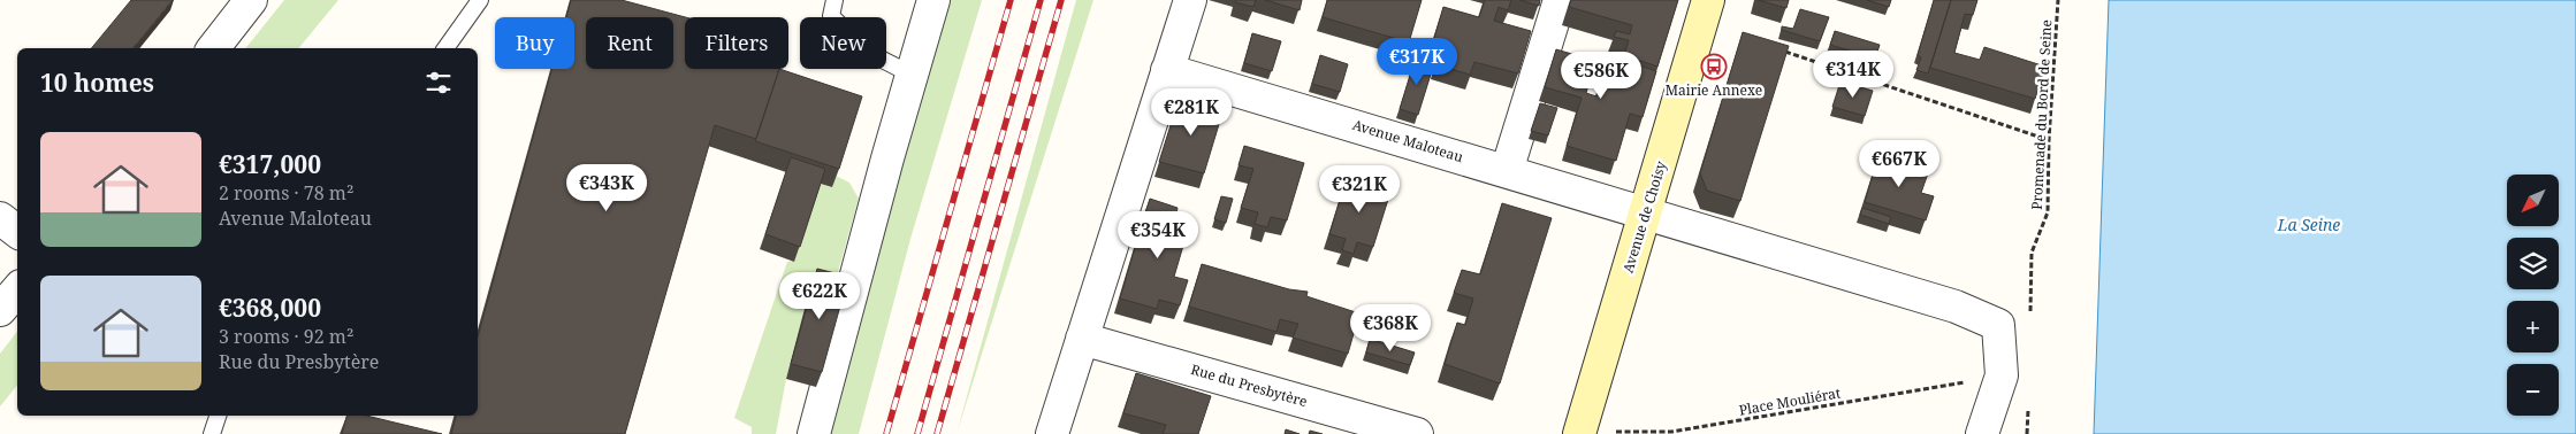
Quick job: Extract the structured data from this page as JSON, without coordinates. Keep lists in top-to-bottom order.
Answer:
{
  "streets": {
    "main road": ["Avenue de Choisy"],
    "street": ["Avenue Maloteau", "Rue du Presbytère"],
    "path": ["Promenade du Bord de Seine", "Place Mouliérat"]
  },
  "crossings": [
    ["Avenue Maloteau", "Avenue de Choisy"],
    ["Avenue Maloteau", "Place Mouliérat"],
    ["Avenue de Choisy", "Place Mouliérat"]
  ],
  "water": ["La Seine"],
  "places": {
    "bus stop": ["Mairie Annexe"]
  },
  "north": "bottom left",
  "page": {
    "chip": [
      "Buy",
      "Rent",
      "Filters",
      "New"
    ],
    "price": [
      "€317K",
      "€314K",
      "€586K",
      "€281K",
      "€667K",
      "€343K",
      "€321K",
      "€354K",
      "€622K",
      "€368K"
    ],
    "heading": "10 homes",
    "list": [
      {
        "name": "€317,000",
        "note": "2 rooms · 78 m² · Avenue Maloteau"
      },
      {
        "name": "€368,000",
        "note": "3 rooms · 92 m² · Rue du Presbytère"
      }
    ],
    "map_buttons": ["+", "−"]
  }
}
